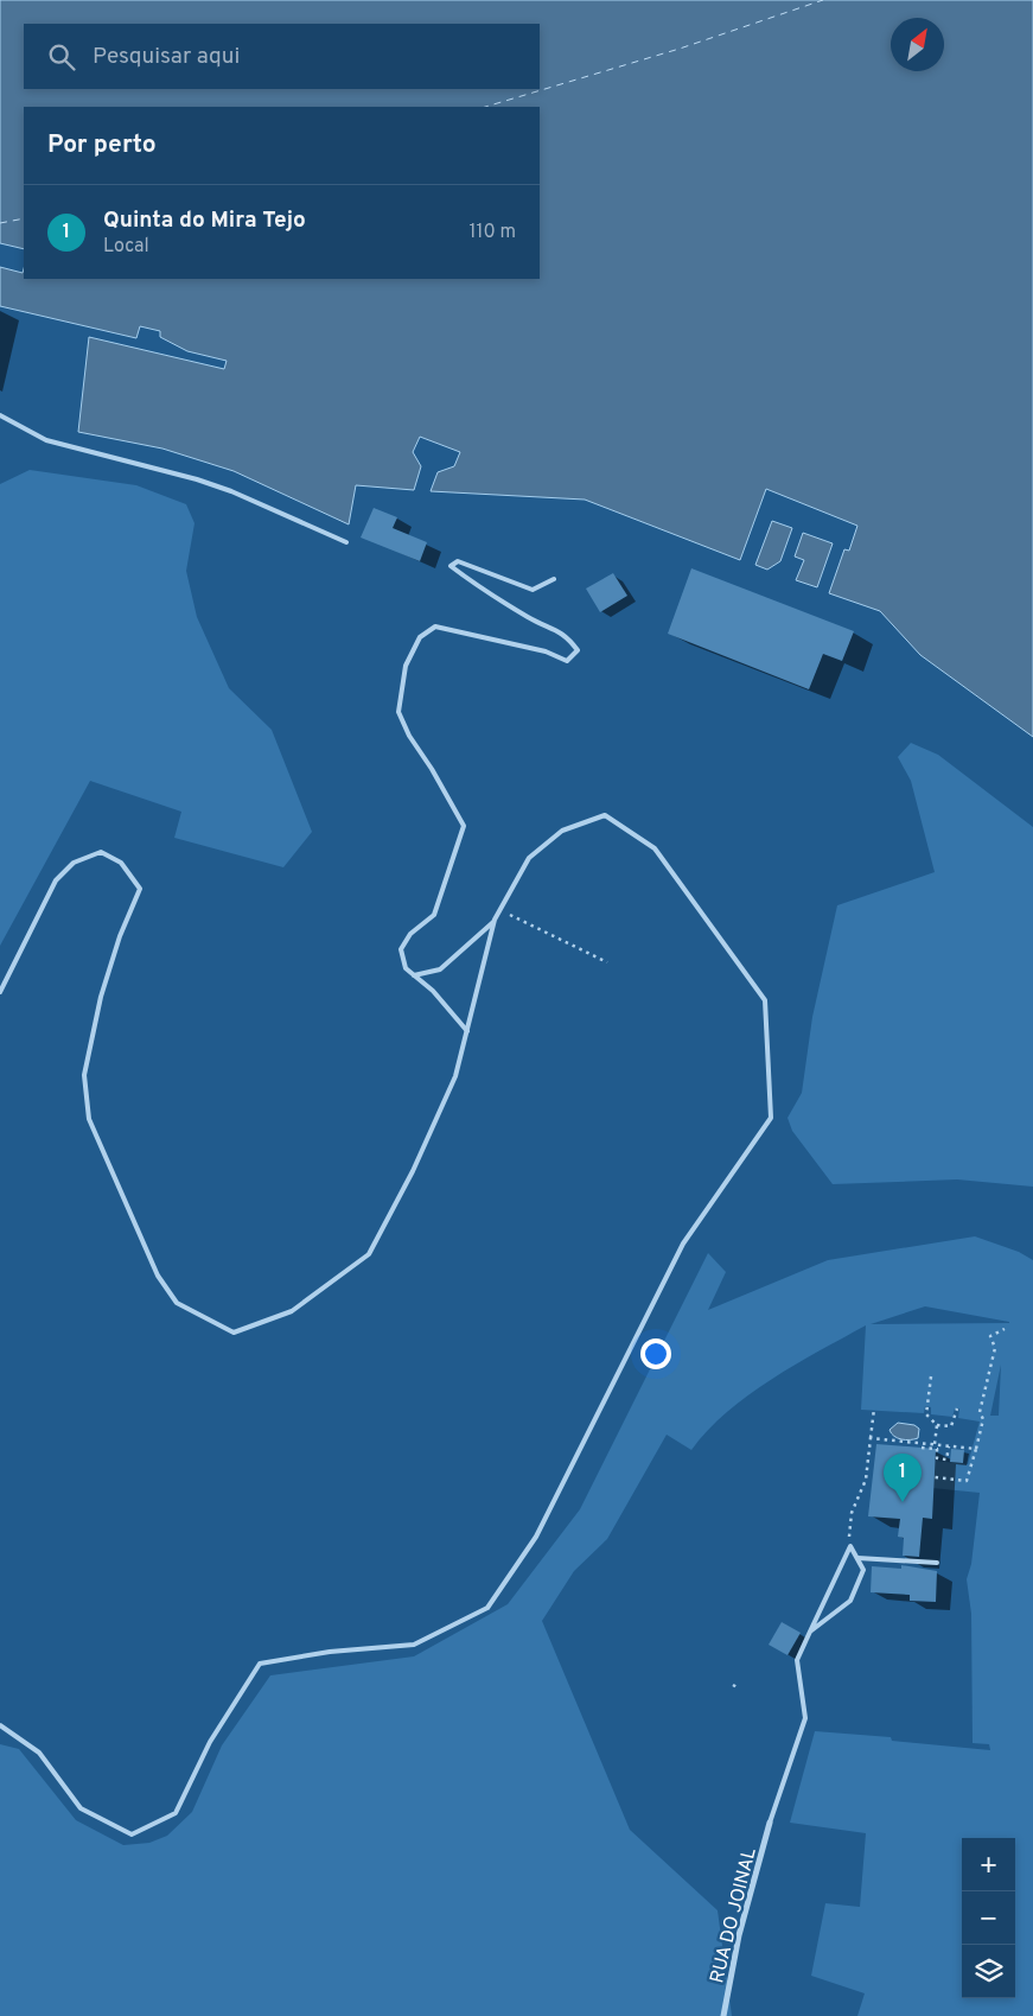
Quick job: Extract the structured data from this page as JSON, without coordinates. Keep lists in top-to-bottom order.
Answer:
{
  "streets": {
    "street": ["RUA DO JOINAL"]
  },
  "north": "top right",
  "page": {
    "search": "Pesquisar aqui",
    "heading": "Por perto",
    "list": [
      {
        "mark": "1",
        "name": "Quinta do Mira Tejo",
        "note": "Local",
        "value": "110 m"
      }
    ],
    "pins": "1",
    "map_buttons": ["+", "−"]
  }
}
